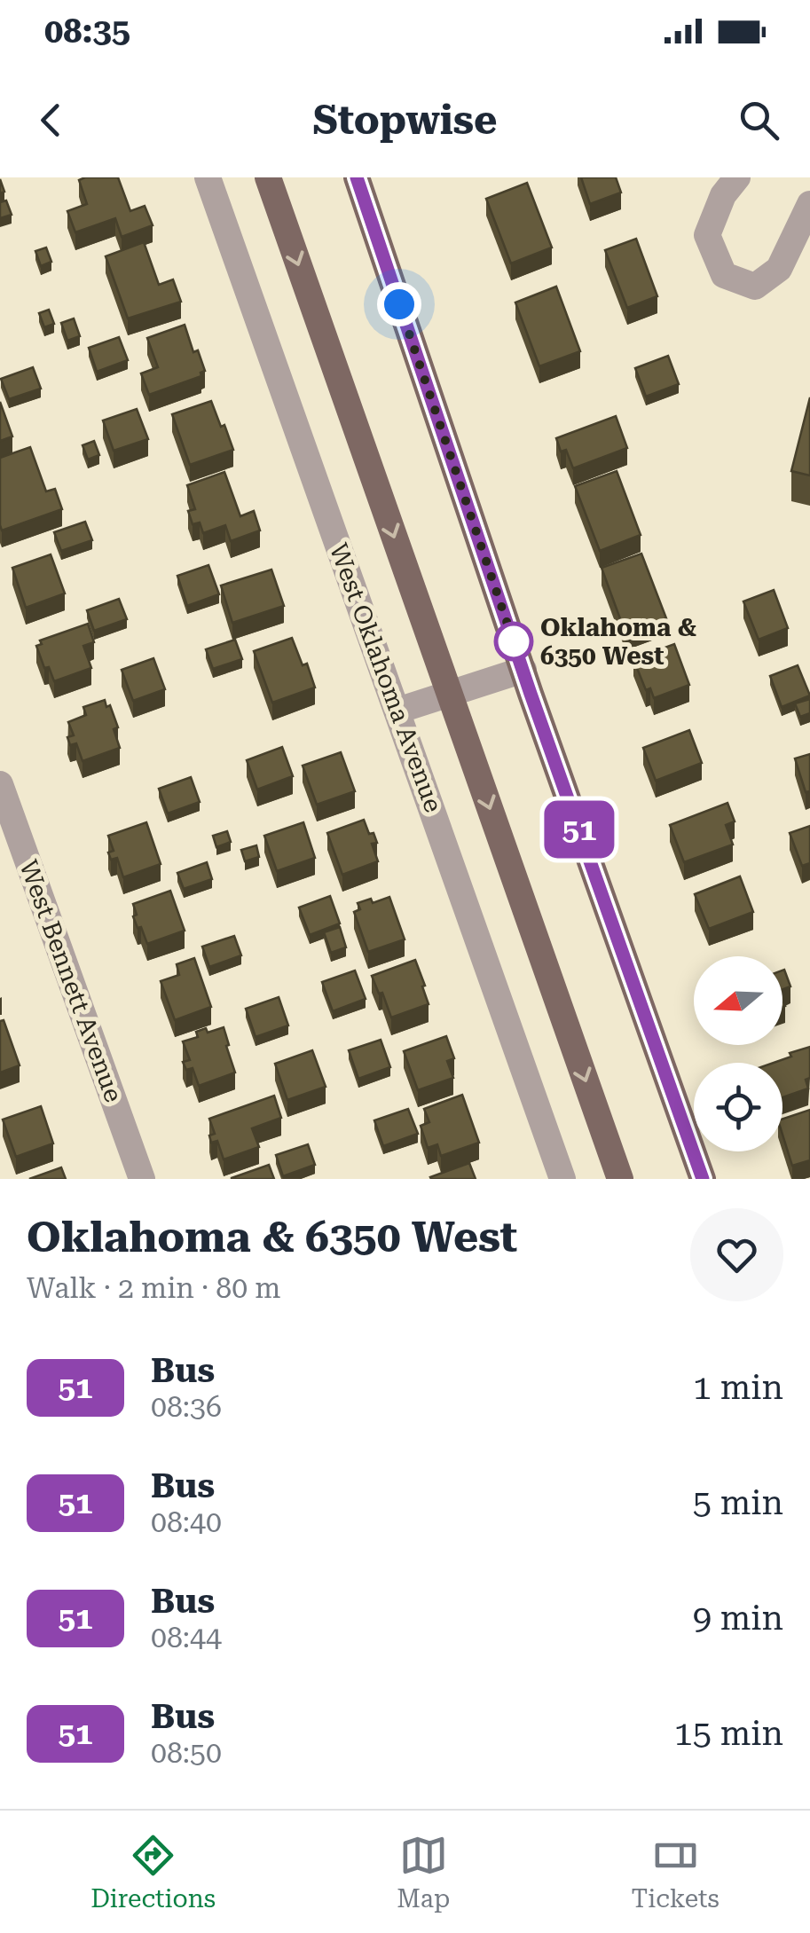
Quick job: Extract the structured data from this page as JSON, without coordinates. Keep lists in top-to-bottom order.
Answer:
{
  "streets": {
    "street": ["West Oklahoma Avenue", "West Bennett Avenue"]
  },
  "places": ["Oklahoma & 6350 West"],
  "lines": ["bus line 51"],
  "north": "left",
  "page": {
    "status": "08:35",
    "header": "Stopwise",
    "on_map": "51",
    "heading": ["Oklahoma & 6350 West", "Walk · 2 min · 80 m"],
    "list": [
      {
        "mark": "51",
        "name": "Bus",
        "note": "08:36",
        "value": "1 min"
      },
      {
        "mark": "51",
        "name": "Bus",
        "note": "08:40",
        "value": "5 min"
      },
      {
        "mark": "51",
        "name": "Bus",
        "note": "08:44",
        "value": "9 min"
      },
      {
        "mark": "51",
        "name": "Bus",
        "note": "08:50",
        "value": "15 min"
      }
    ],
    "tabs": ["Directions", "Map", "Tickets"]
  }
}
